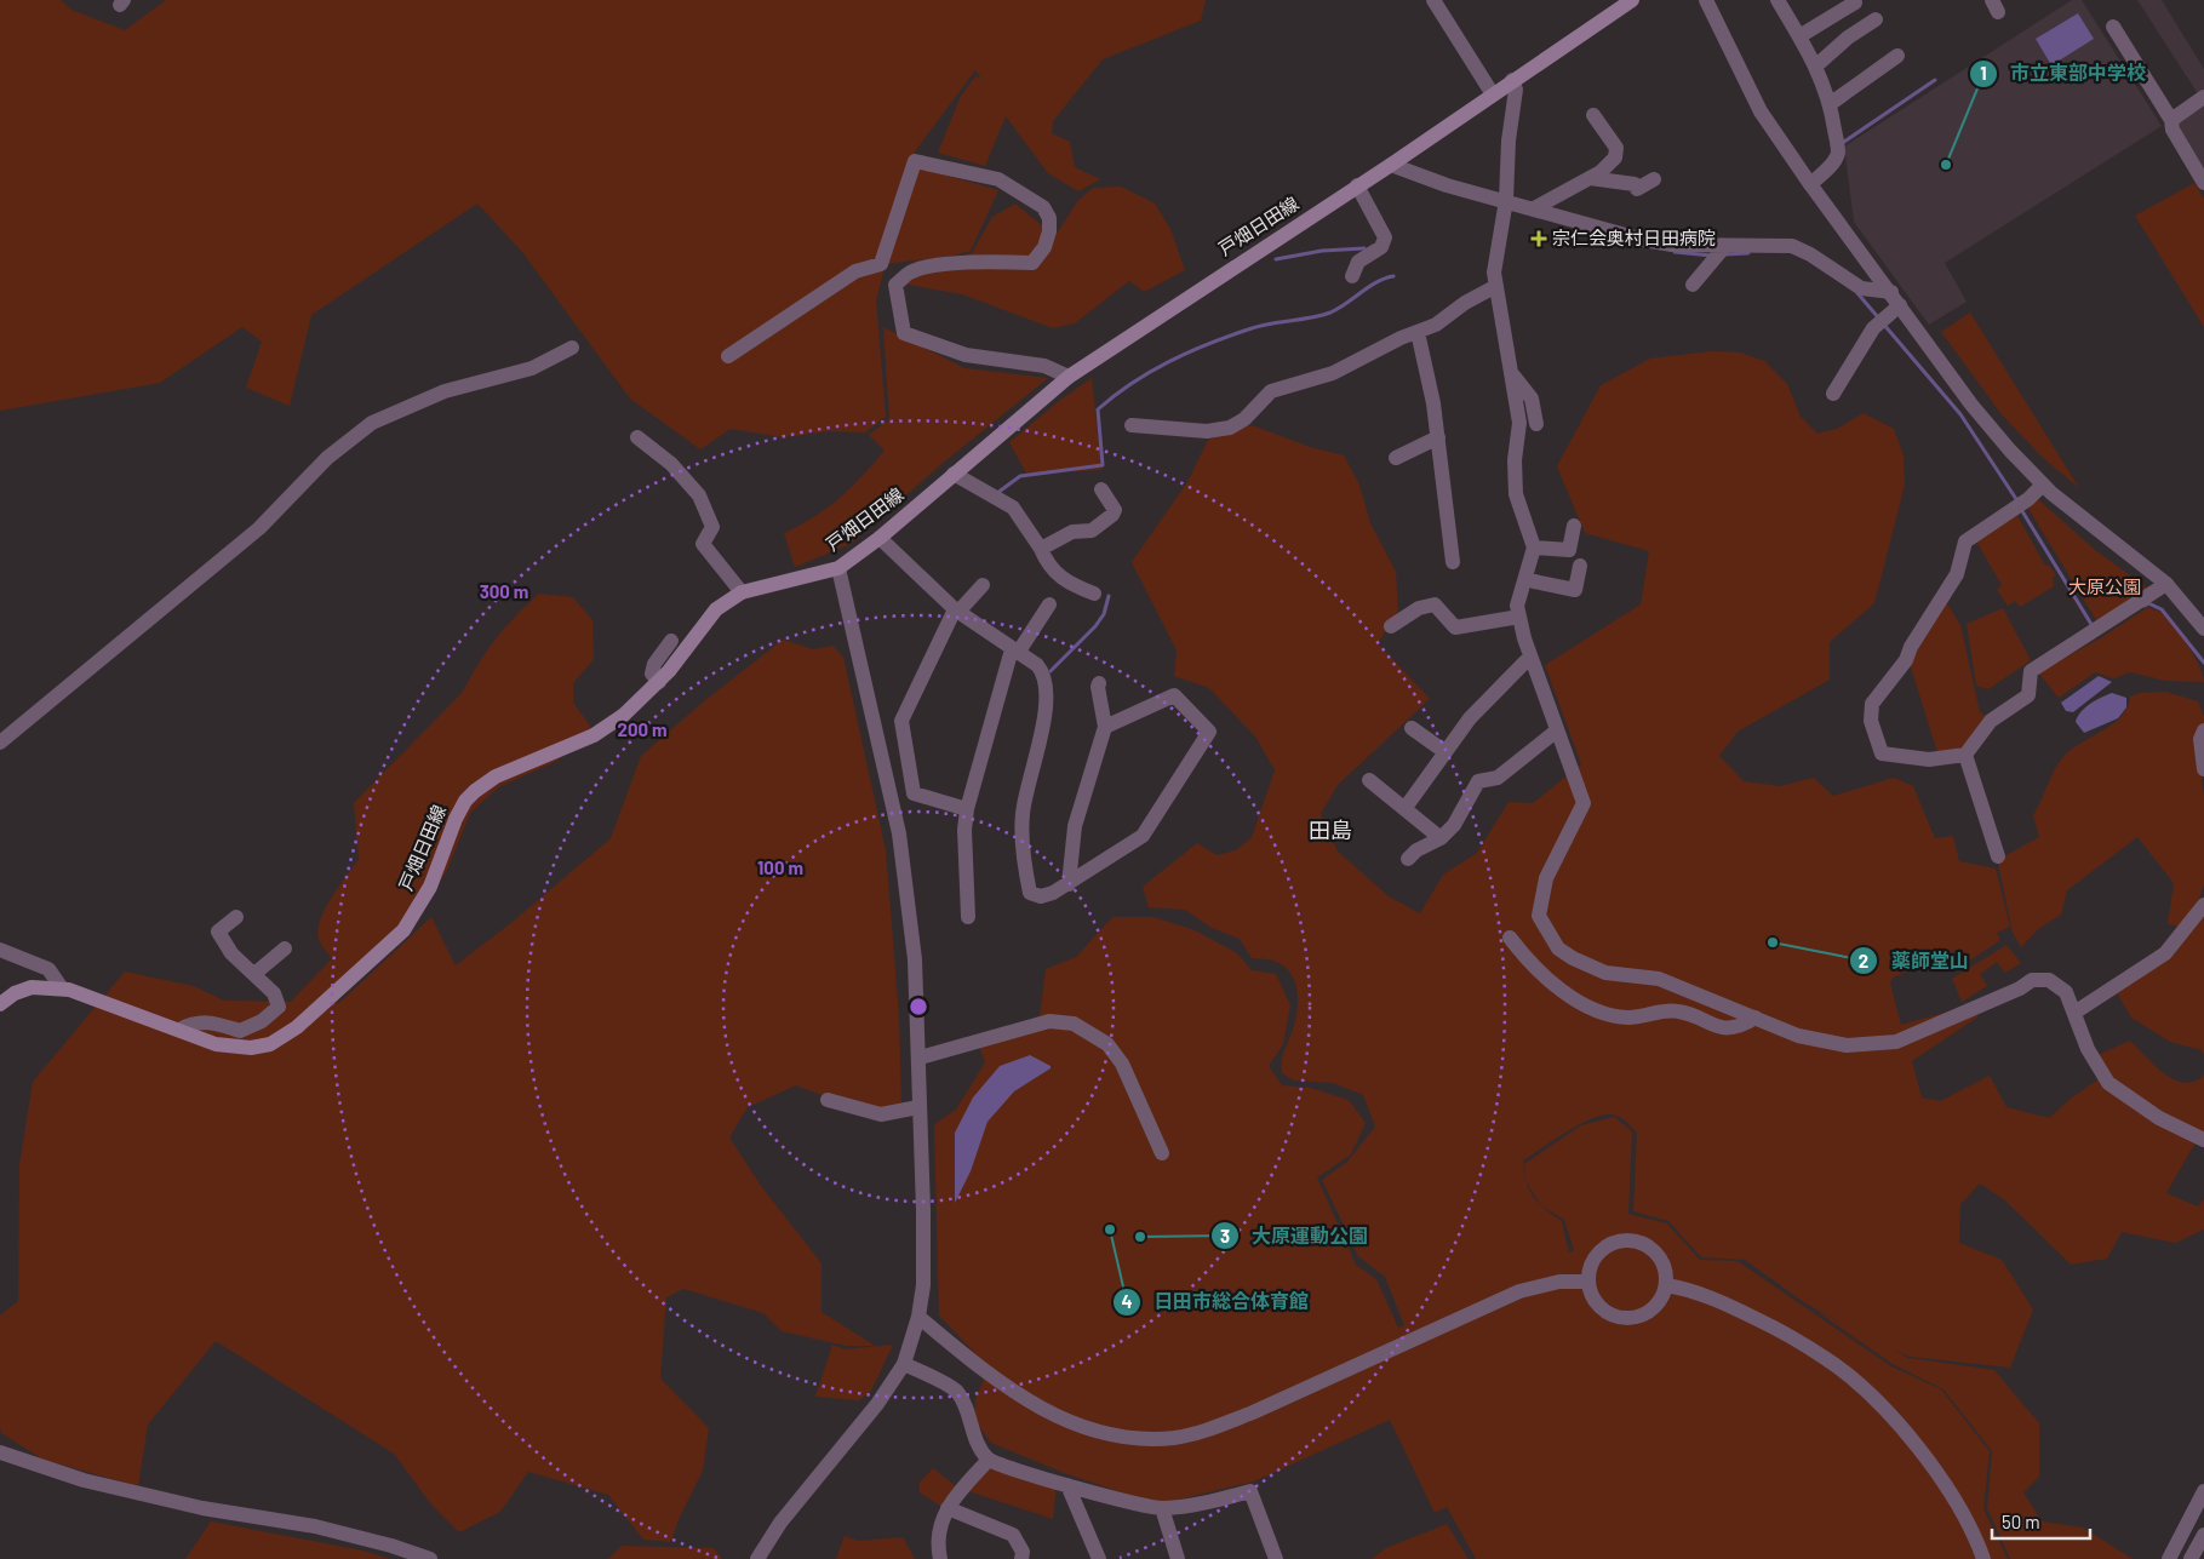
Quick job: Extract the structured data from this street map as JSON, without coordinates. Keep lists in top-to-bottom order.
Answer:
{
  "streets": {
    "main road": ["戸畑日田線"]
  },
  "districts": ["田島"],
  "parks": ["大原公園"],
  "places": {
    "other": [
      "市立東部中学校",
      "薬師堂山",
      "日田市総合体育館",
      "大原運動公園"
    ],
    "health": ["宗仁会奥村日田病院"]
  },
  "scale_bar": "50 m",
  "rings": ["300 m", "200 m", "100 m"]
}
